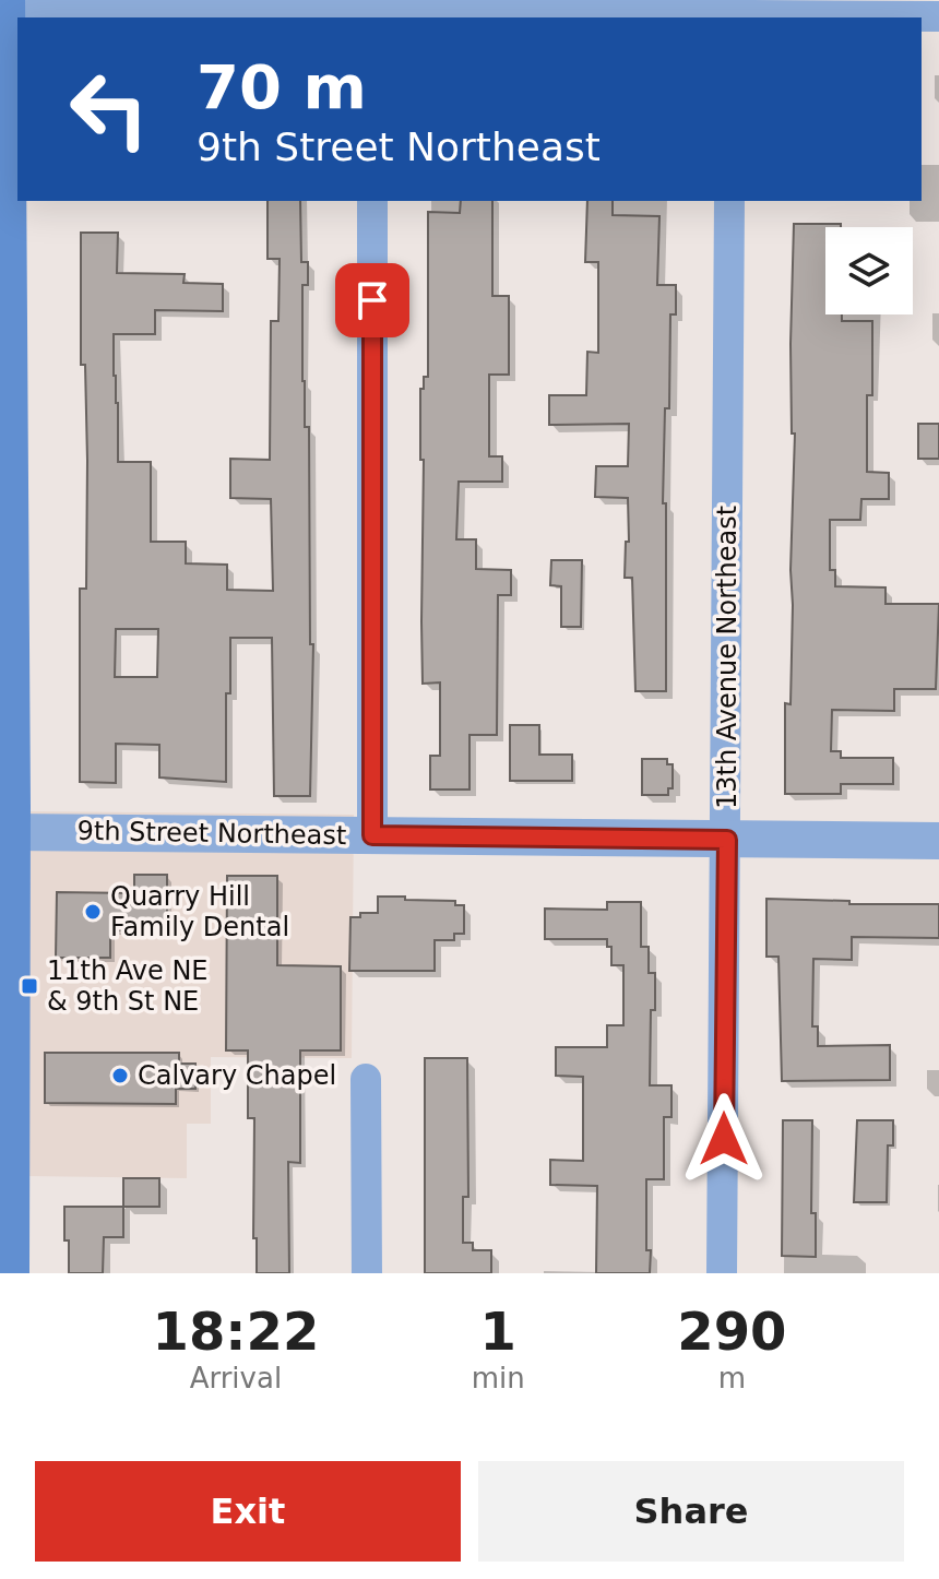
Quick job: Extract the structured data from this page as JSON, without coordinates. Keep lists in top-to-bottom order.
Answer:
{
  "streets": {
    "street": ["13th Avenue Northeast", "9th Street Northeast"]
  },
  "crossings": [
    ["13th Avenue Northeast", "9th Street Northeast"]
  ],
  "places": {
    "other": ["Quarry Hill Family Dental", "Calvary Chapel"],
    "transit": ["11th Ave NE & 9th St NE"]
  },
  "page": {
    "turn": ["70 m", "9th Street Northeast"],
    "eta": [
      "18:22",
      "Arrival",
      "1",
      "min",
      "290",
      "m"
    ],
    "buttons": ["Exit", "Share"]
  }
}
